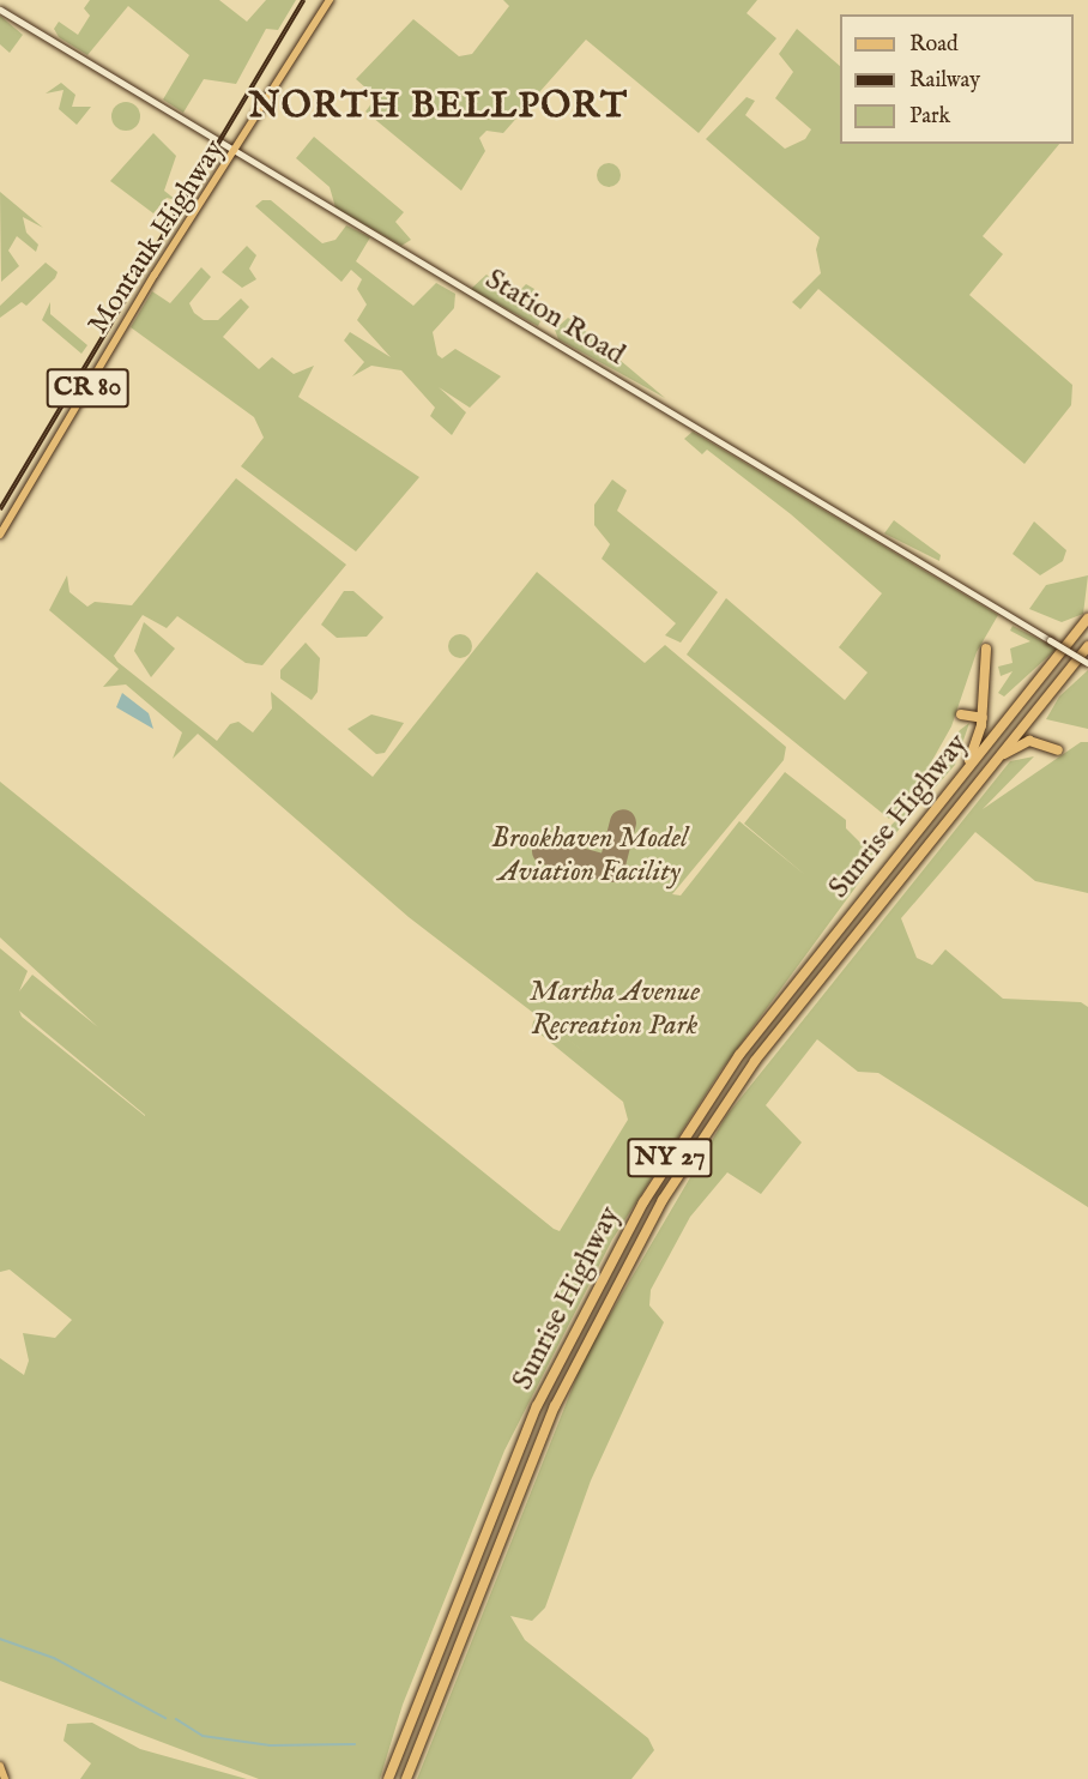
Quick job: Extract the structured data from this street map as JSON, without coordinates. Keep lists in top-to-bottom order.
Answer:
{
  "streets": {
    "highway": ["Sunrise Highway", "NY 27"],
    "main road": ["Montauk Highway", "Station Road", "CR 80"]
  },
  "crossings": [
    ["Montauk Highway", "Station Road"]
  ],
  "districts": ["NORTH BELLPORT"],
  "parks": ["Brookhaven Model Aviation Facility", "Martha Avenue Recreation Park"],
  "legend": ["Road", "Railway", "Park"]
}
